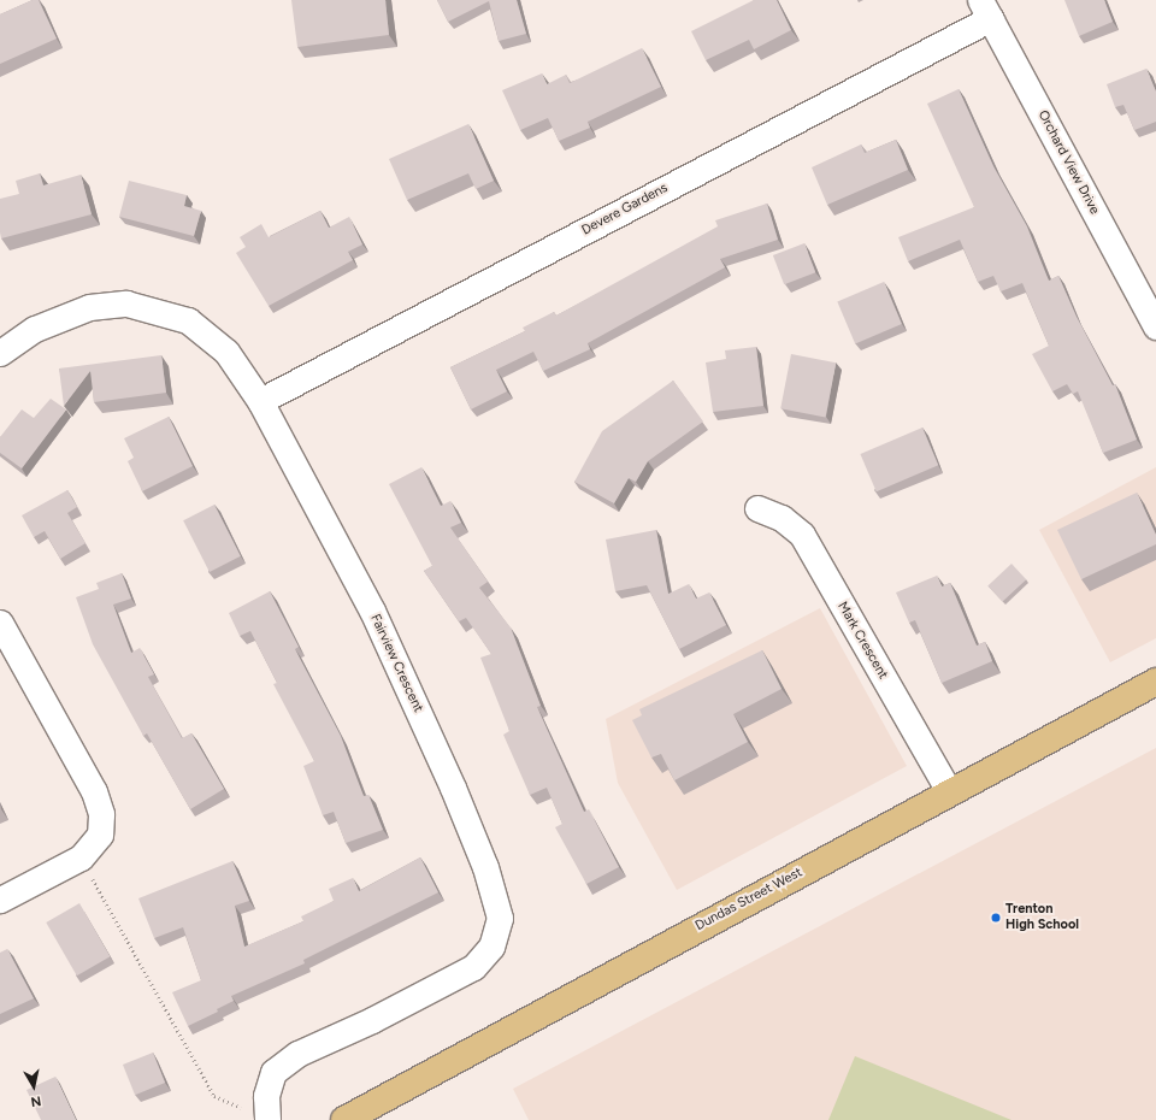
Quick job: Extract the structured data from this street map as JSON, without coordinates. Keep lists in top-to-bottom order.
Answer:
{
  "streets": {
    "main road": ["Dundas Street West"],
    "street": [
      "Orchard View Drive",
      "Devere Gardens",
      "Mark Crescent",
      "Fairview Crescent"
    ]
  },
  "crossings": [
    ["Orchard View Drive", "Devere Gardens"],
    ["Devere Gardens", "Fairview Crescent"],
    ["Mark Crescent", "Dundas Street West"]
  ],
  "places": ["Trenton High School"],
  "north": "bottom"
}
